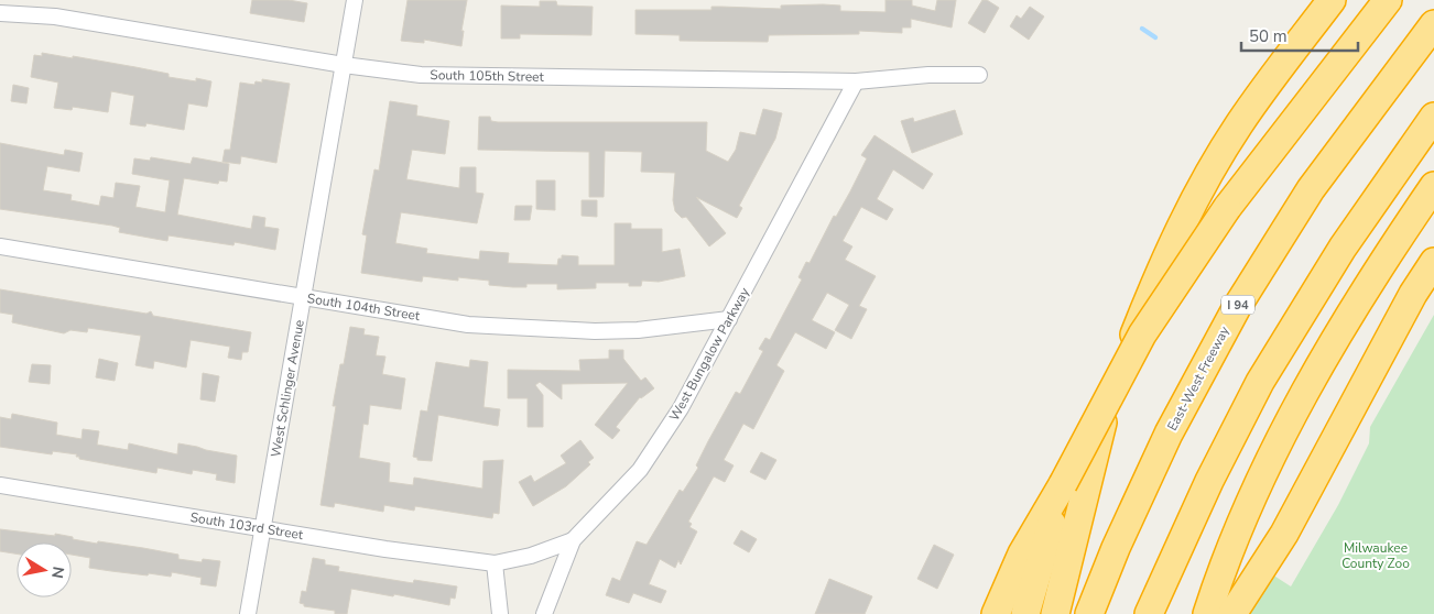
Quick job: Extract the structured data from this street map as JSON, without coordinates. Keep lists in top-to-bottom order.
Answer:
{
  "streets": {
    "highway": ["I 94", "East-West Freeway"],
    "street": [
      "South 105th Street",
      "South 104th Street",
      "West Bungalow Parkway",
      "West Schlinger Avenue",
      "South 103rd Street"
    ]
  },
  "crossings": [
    ["South 105th Street", "West Bungalow Parkway"],
    ["South 105th Street", "West Schlinger Avenue"],
    ["South 104th Street", "West Bungalow Parkway"],
    ["South 104th Street", "West Schlinger Avenue"],
    ["West Bungalow Parkway", "South 103rd Street"],
    ["West Schlinger Avenue", "South 103rd Street"]
  ],
  "parks": ["Milwaukee County Zoo"],
  "scale_bar": "50 m",
  "north": "right"
}
